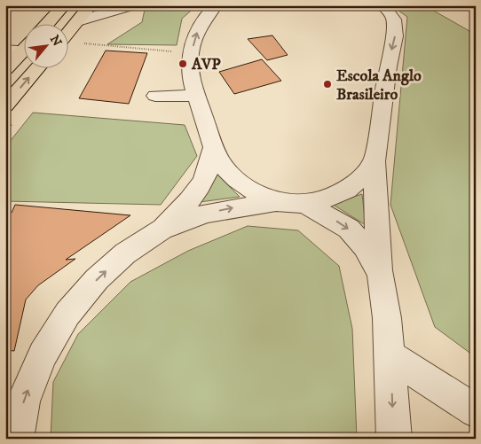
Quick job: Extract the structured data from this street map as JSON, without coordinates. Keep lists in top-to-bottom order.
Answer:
{
  "places": ["AVP", "Escola Anglo Brasileiro"],
  "north": "top right"
}
